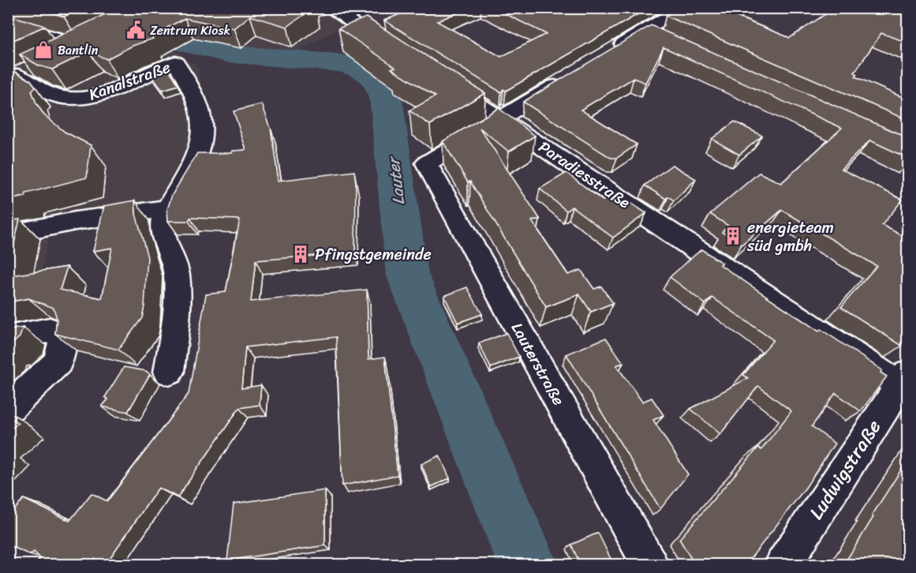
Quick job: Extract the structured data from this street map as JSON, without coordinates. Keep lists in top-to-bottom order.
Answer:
{
  "streets": {
    "street": [
      "Kanalstraße",
      "Paradiesstraße",
      "Lauterstraße",
      "Ludwigstraße"
    ]
  },
  "crossings": [
    ["Paradiesstraße", "Lauterstraße"],
    ["Paradiesstraße", "Ludwigstraße"]
  ],
  "water": ["Lauter"],
  "places": {
    "public building": ["Zentrum Kiosk"],
    "shop": ["Bantlin"],
    "building": ["energieteam süd gmbh", "Pfingstgemeinde"]
  }
}
